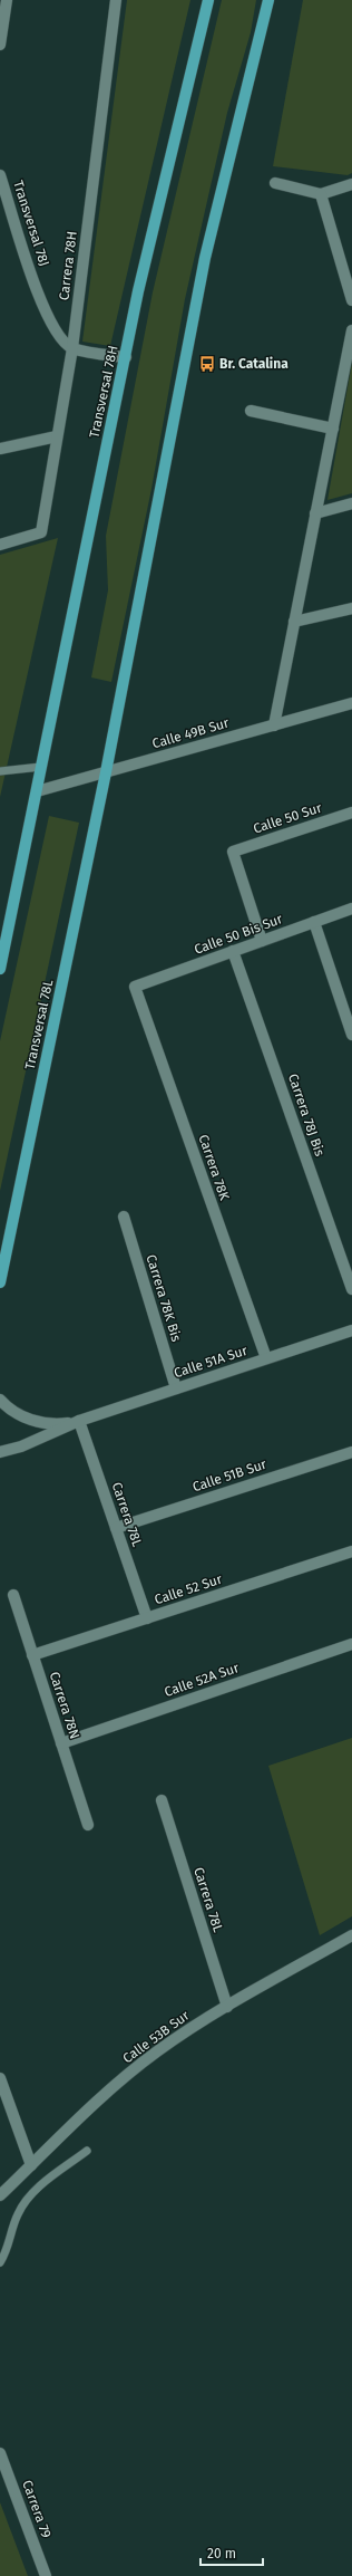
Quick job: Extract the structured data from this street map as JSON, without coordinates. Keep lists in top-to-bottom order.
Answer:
{
  "streets": {
    "main road": ["Transversal 78H", "Transversal 78L"],
    "street": [
      "Transversal 78J",
      "Carrera 78H",
      "Calle 49B Sur",
      "Calle 50 Sur",
      "Calle 50 Bis Sur",
      "Carrera 78J Bis",
      "Carrera 78K",
      "Carrera 78K Bis",
      "Calle 51A Sur",
      "Calle 51B Sur",
      "Carrera 78L",
      "Calle 52 Sur",
      "Calle 52A Sur",
      "Carrera 78N",
      "Calle 53B Sur",
      "Carrera 79"
    ]
  },
  "crossings": [
    ["Transversal 78J", "Carrera 78H"],
    ["Transversal 78H", "Calle 49B Sur"],
    ["Calle 49B Sur", "Transversal 78L"],
    ["Calle 50 Sur", "Calle 50 Bis Sur"],
    ["Calle 50 Bis Sur", "Carrera 78J Bis"],
    ["Calle 50 Bis Sur", "Carrera 78K"],
    ["Carrera 78K", "Calle 51A Sur"],
    ["Carrera 78K Bis", "Calle 51A Sur"],
    ["Calle 51A Sur", "Carrera 78L"],
    ["Calle 51B Sur", "Carrera 78L"],
    ["Carrera 78L", "Calle 52 Sur"],
    ["Carrera 78L", "Calle 53B Sur"],
    ["Calle 52 Sur", "Carrera 78N"],
    ["Calle 52A Sur", "Carrera 78N"]
  ],
  "places": {
    "bus stop": ["Br. Catalina"]
  },
  "scale_bar": "20 m"
}
